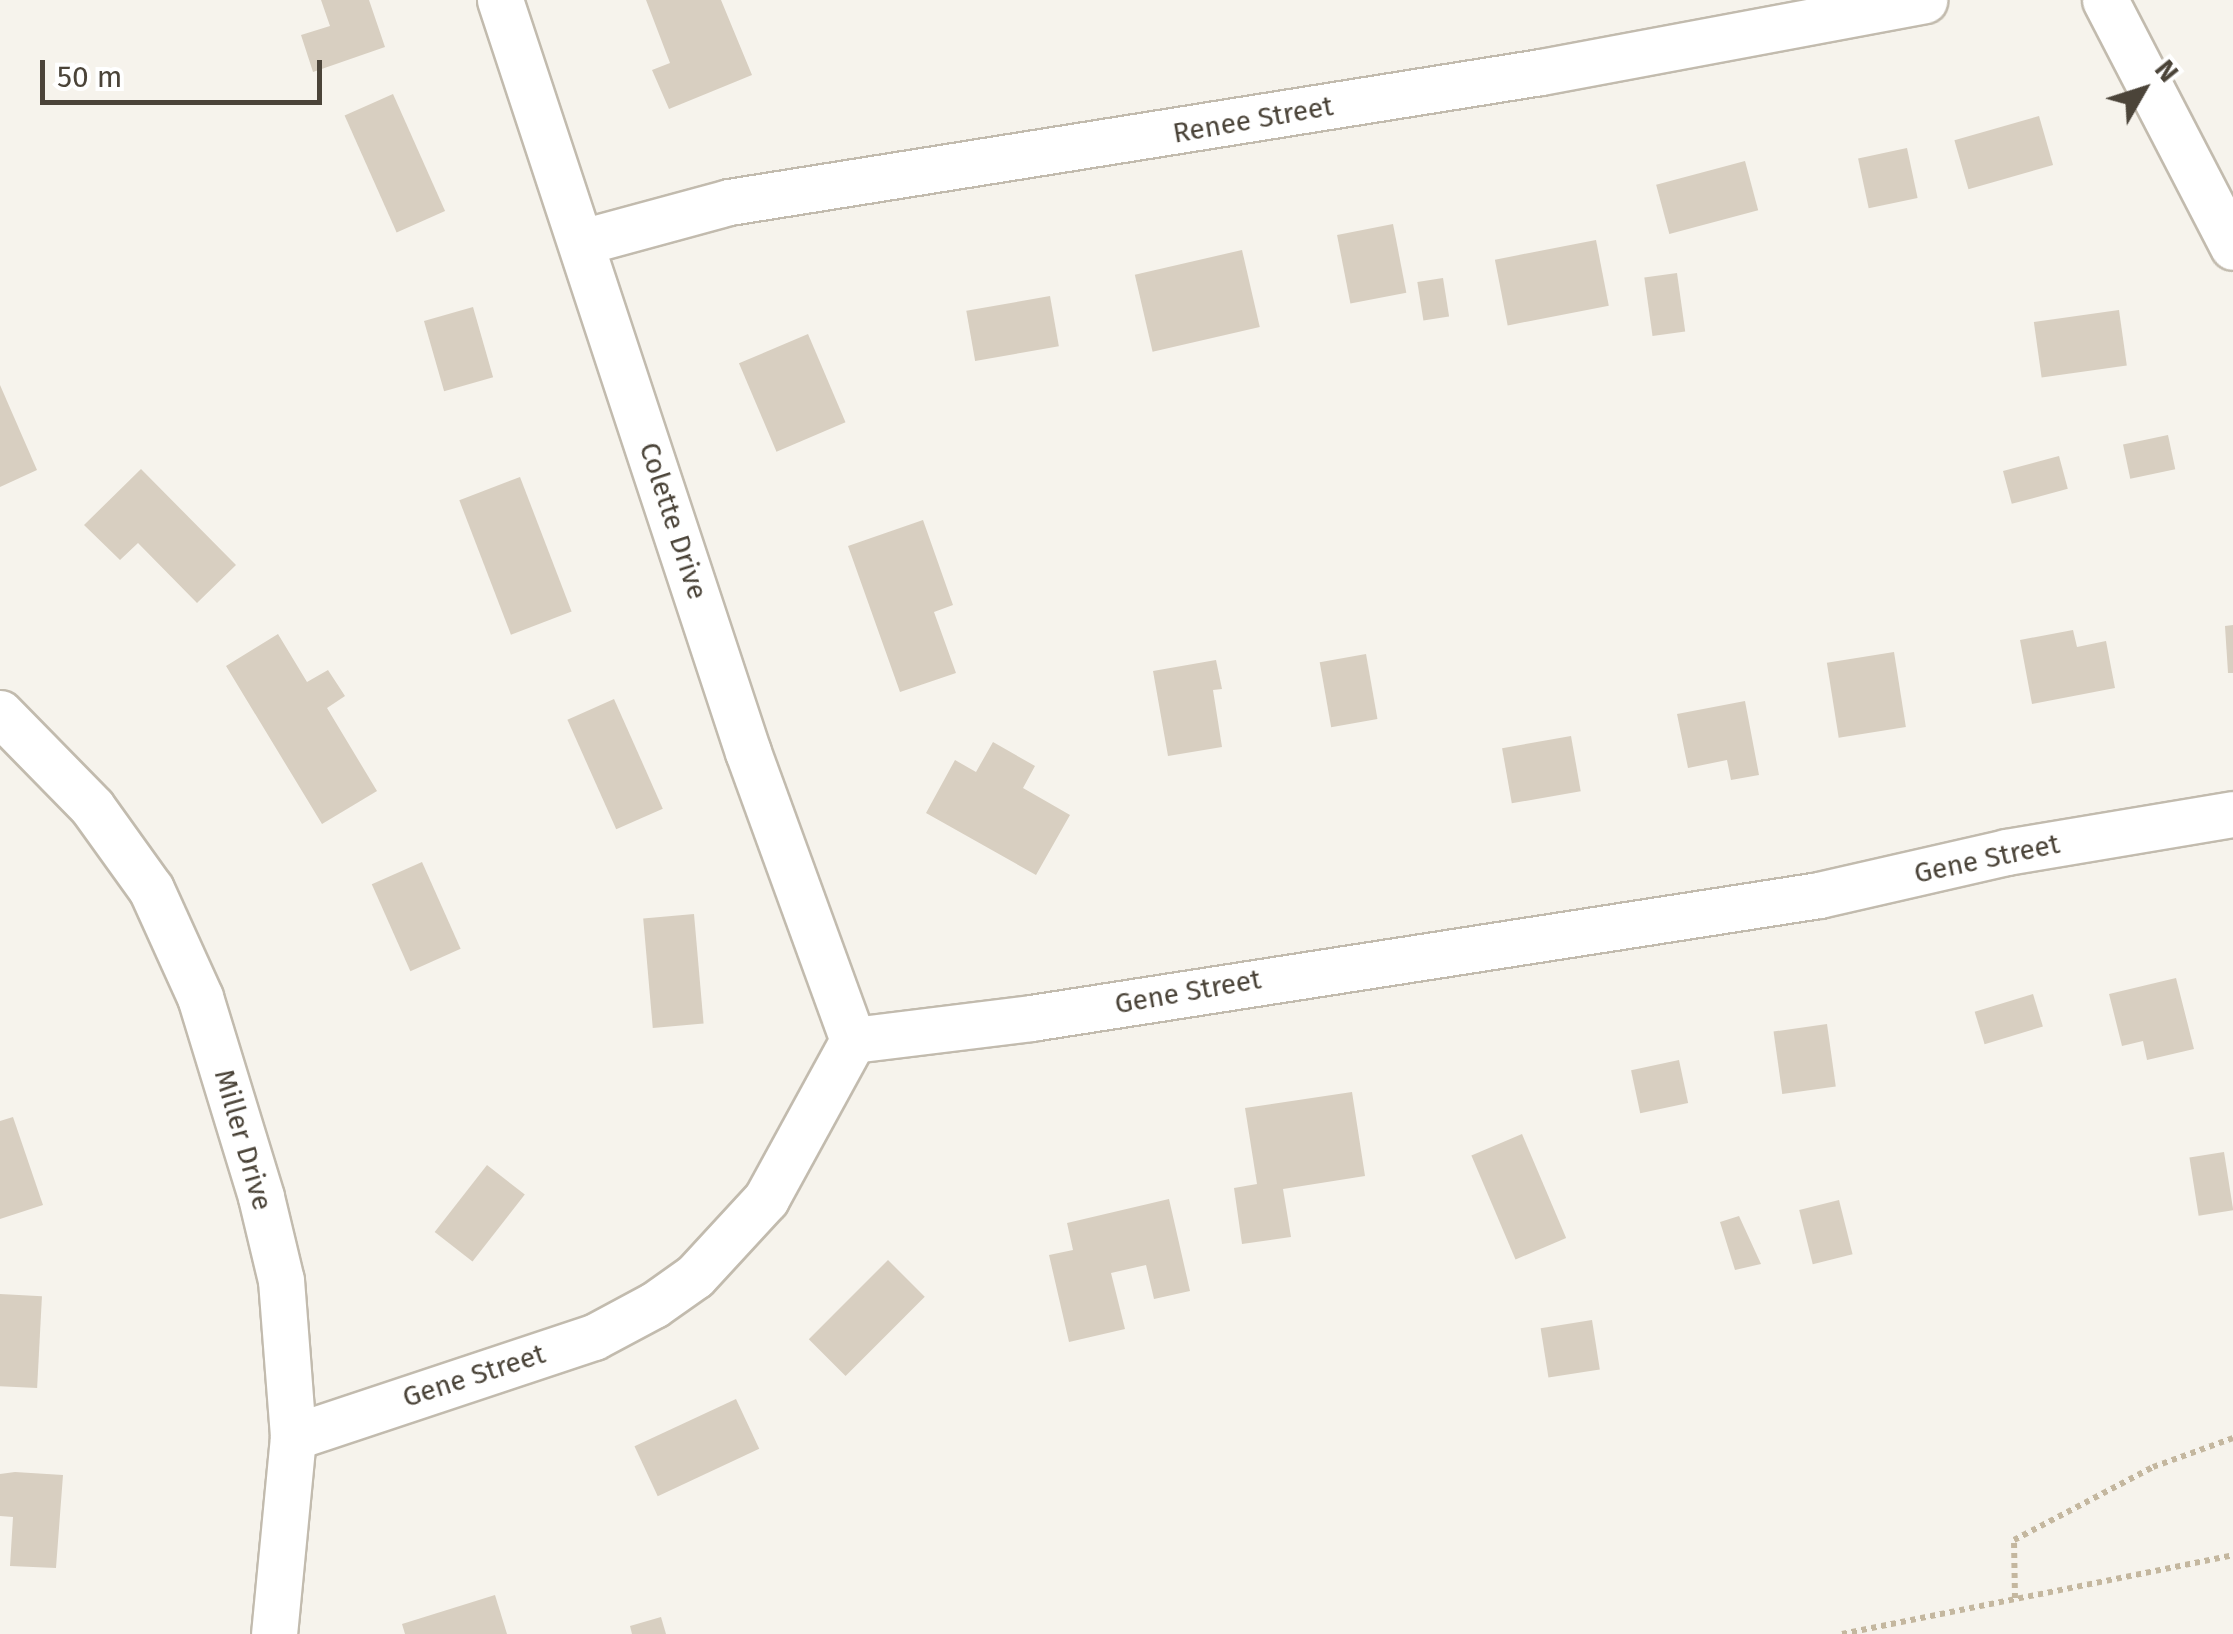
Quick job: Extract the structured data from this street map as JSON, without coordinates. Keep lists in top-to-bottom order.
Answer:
{
  "streets": {
    "street": [
      "Renee Street",
      "Colette Drive",
      "Gene Street",
      "Miller Drive"
    ]
  },
  "crossings": [
    ["Renee Street", "Colette Drive"],
    ["Colette Drive", "Gene Street"],
    ["Gene Street", "Miller Drive"]
  ],
  "scale_bar": "50 m",
  "north": "top right"
}
